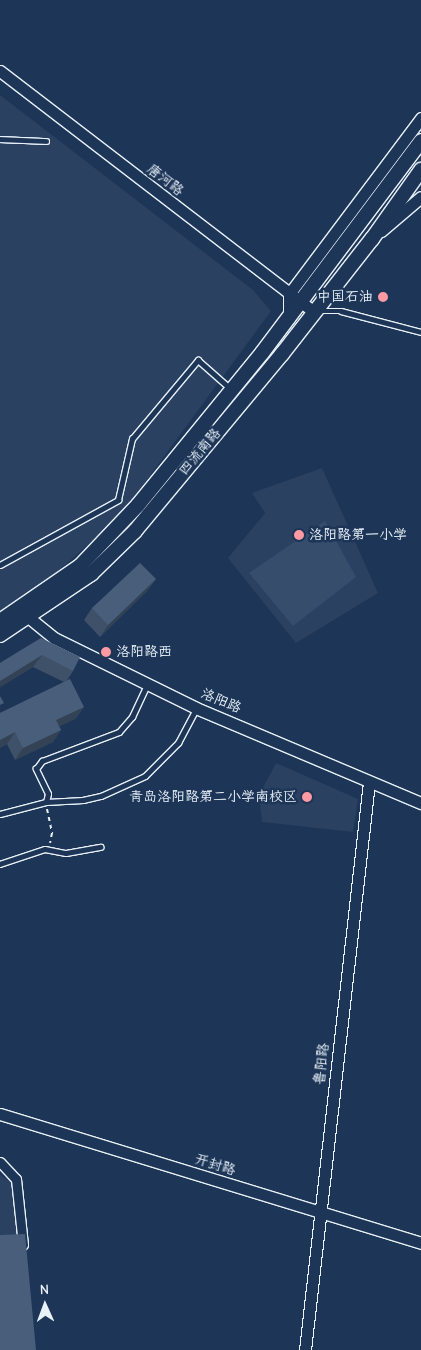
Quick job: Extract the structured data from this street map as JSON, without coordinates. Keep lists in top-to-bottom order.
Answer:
{
  "streets": {
    "main road": ["四流南路"],
    "street": [
      "唐河路",
      "洛阳路",
      "鲁阳路",
      "开封路"
    ]
  },
  "crossings": [
    ["唐河路", "四流南路"],
    ["四流南路", "洛阳路"],
    ["洛阳路", "鲁阳路"],
    ["鲁阳路", "开封路"]
  ],
  "places": [
    "中国石油",
    "洛阳路第一小学",
    "洛阳路西",
    "青岛洛阳路第二小学南校区"
  ],
  "north": "top"
}
